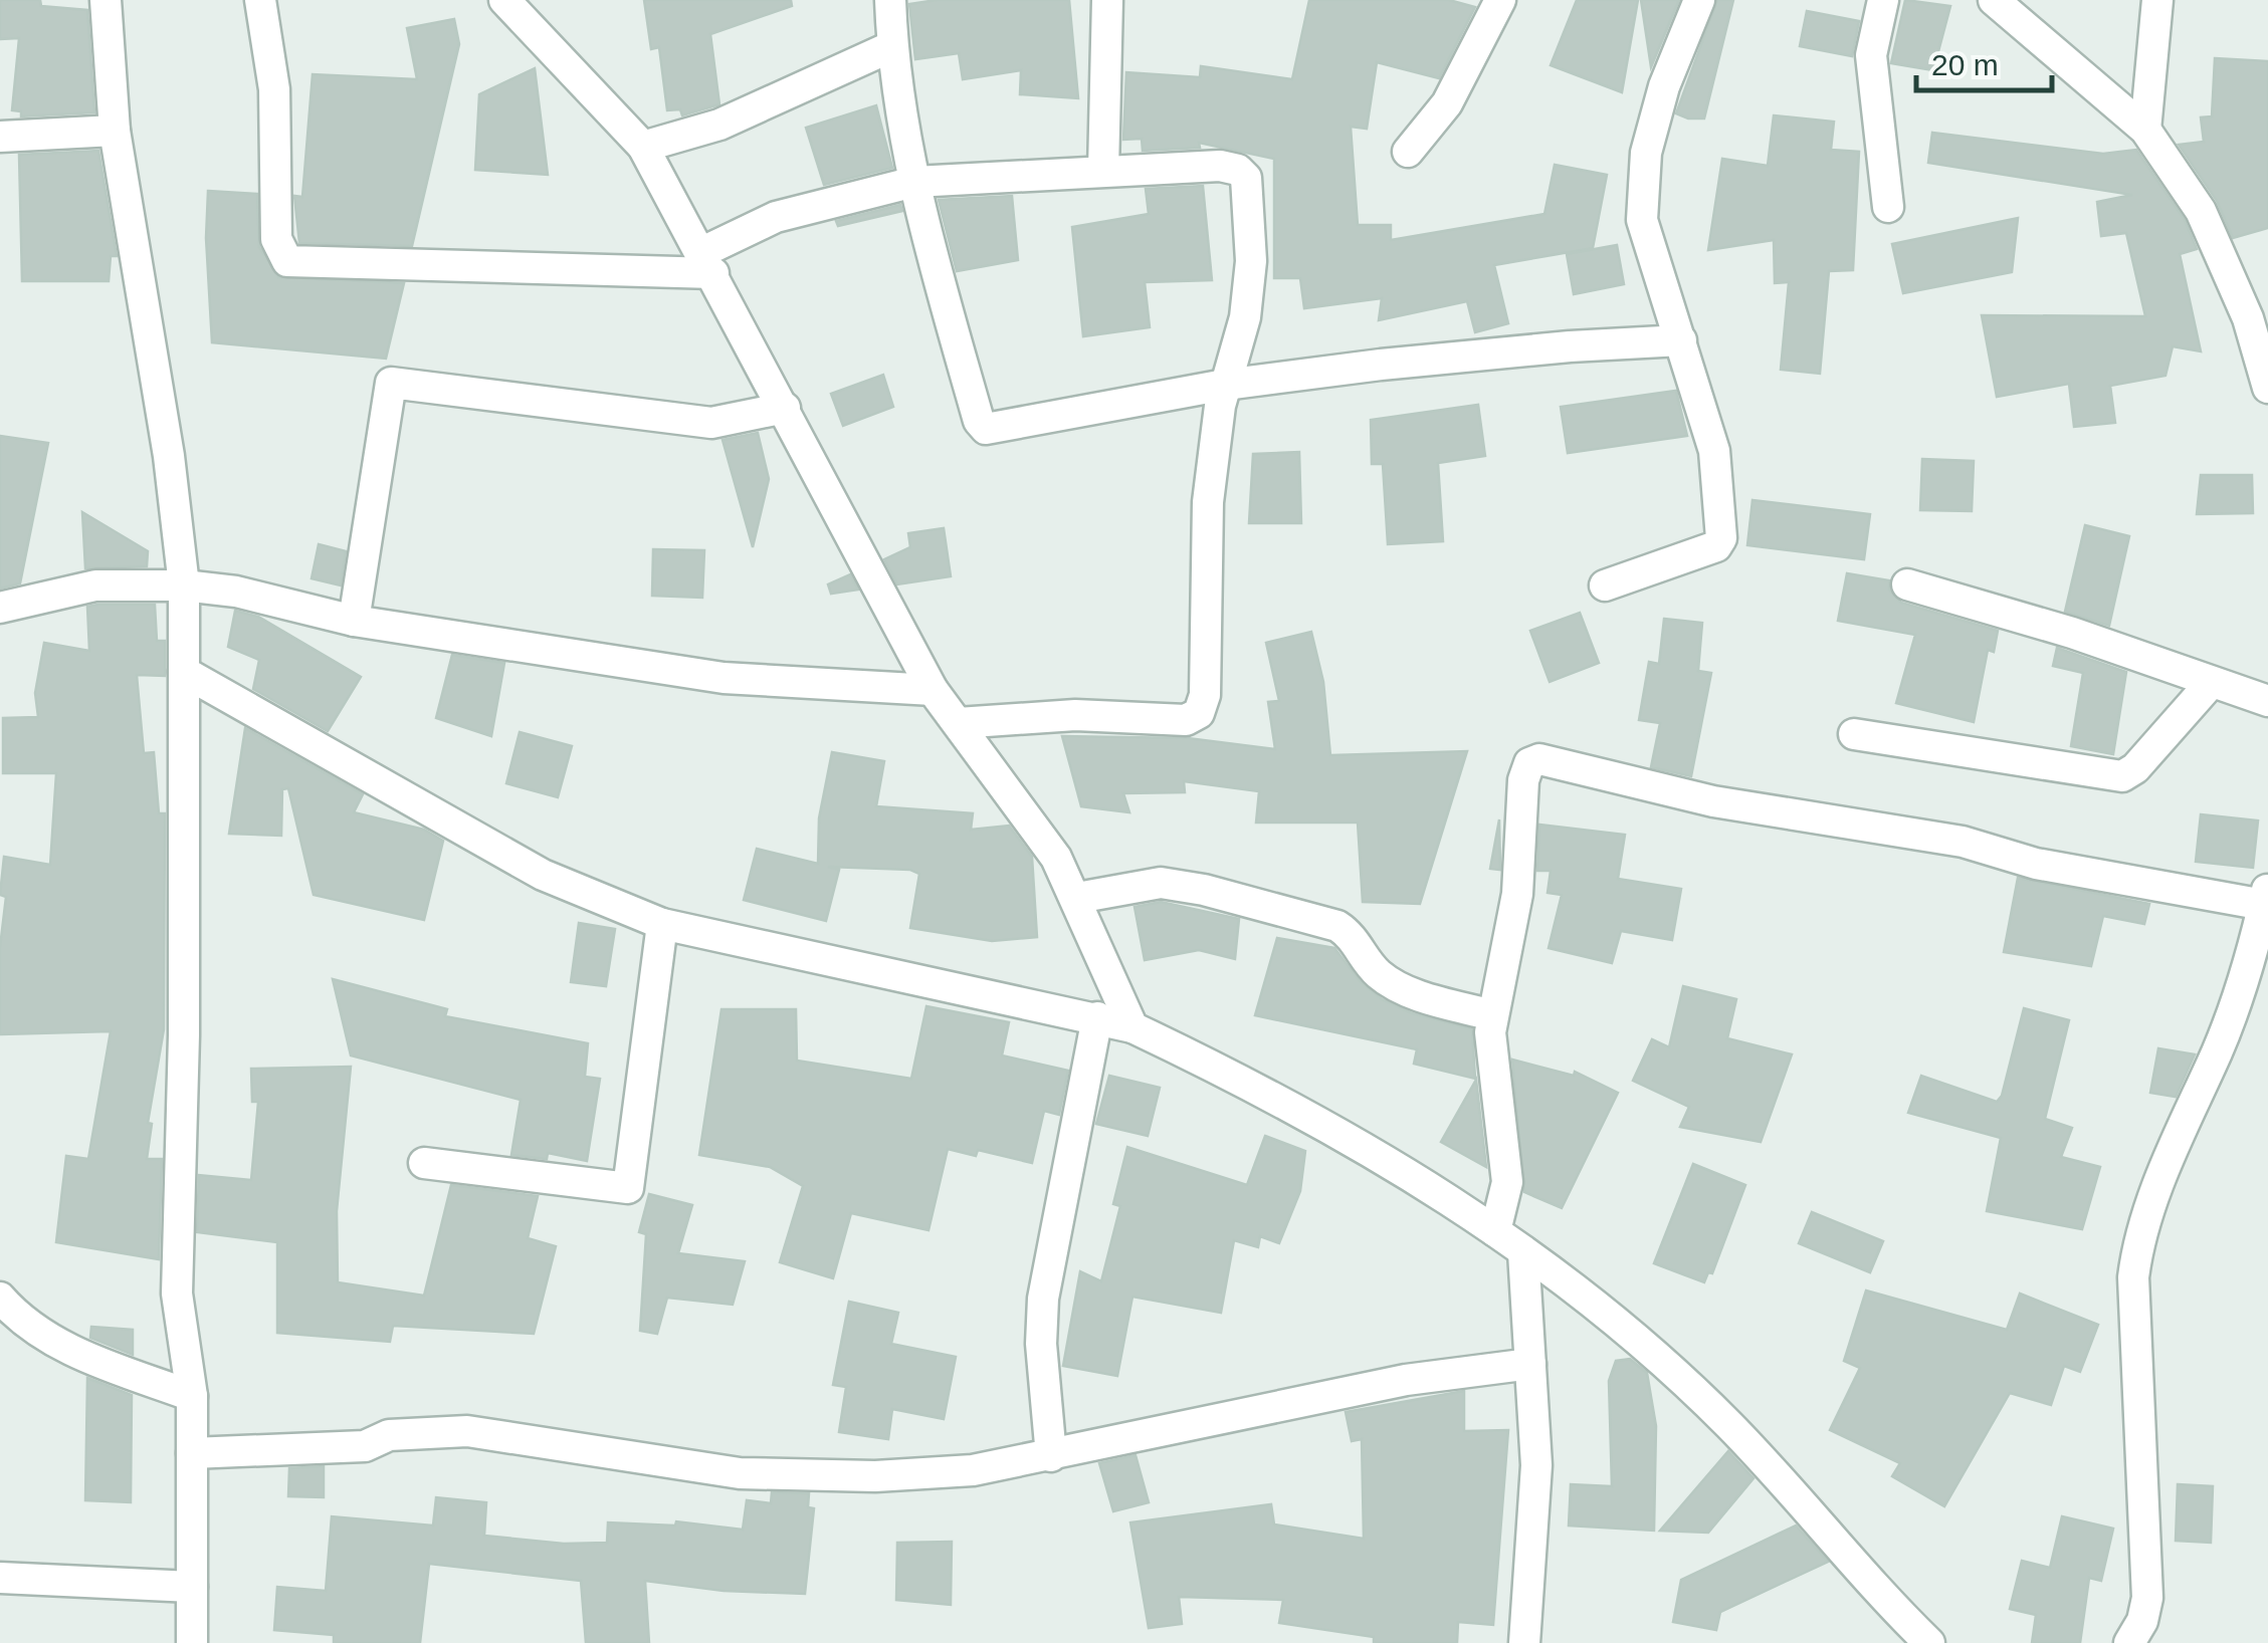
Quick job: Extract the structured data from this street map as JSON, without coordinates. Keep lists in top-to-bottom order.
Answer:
{
  "scale_bar": "20 m"
}
